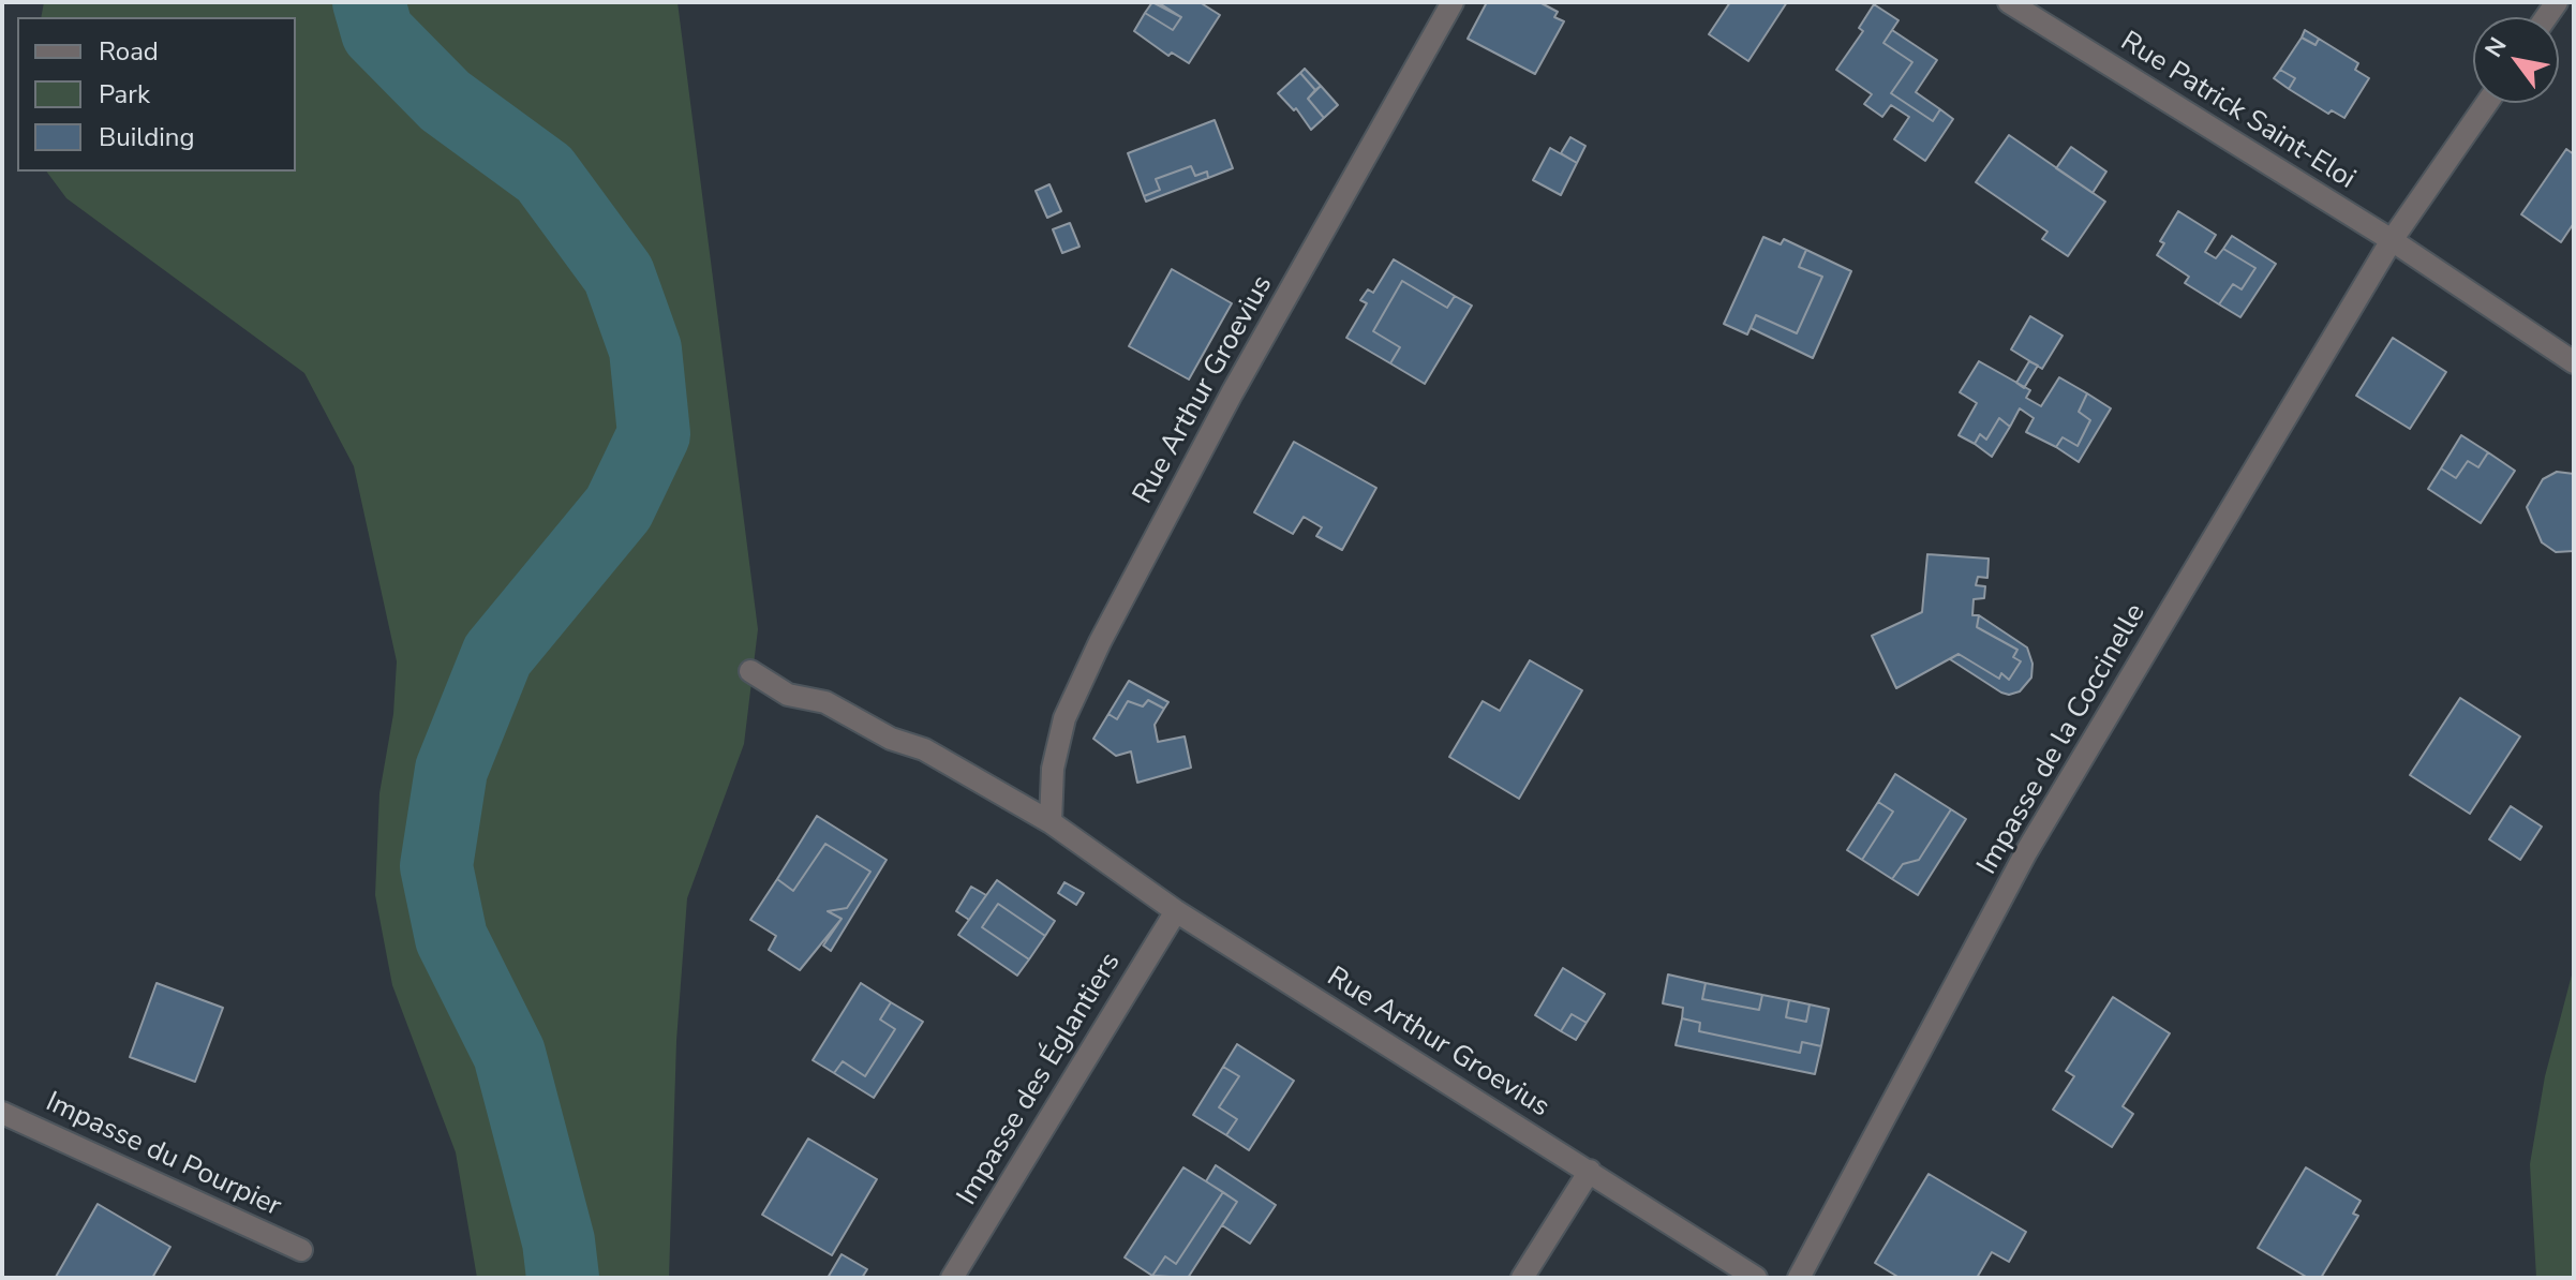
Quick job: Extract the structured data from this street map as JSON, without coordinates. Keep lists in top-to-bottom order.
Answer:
{
  "streets": {
    "street": [
      "Rue Patrick Saint-Eloi",
      "Rue Arthur Groevius",
      "Impasse de la Coccinelle",
      "Impasse des Églantiers",
      "Impasse du Pourpier"
    ]
  },
  "crossings": [
    ["Rue Patrick Saint-Eloi", "Impasse de la Coccinelle"],
    ["Rue Arthur Groevius", "Impasse des Églantiers"]
  ],
  "legend": ["Road", "Park", "Building"],
  "north": "top left"
}
